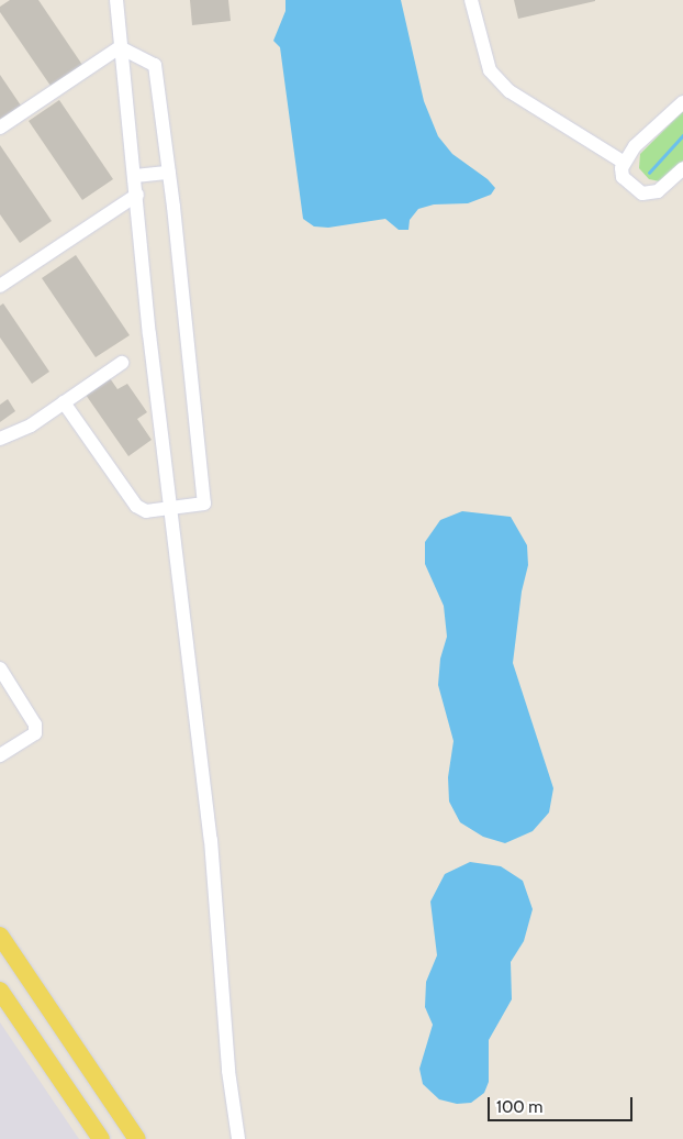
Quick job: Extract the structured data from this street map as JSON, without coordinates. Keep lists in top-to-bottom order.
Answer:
{
  "scale_bar": "100 m"
}
